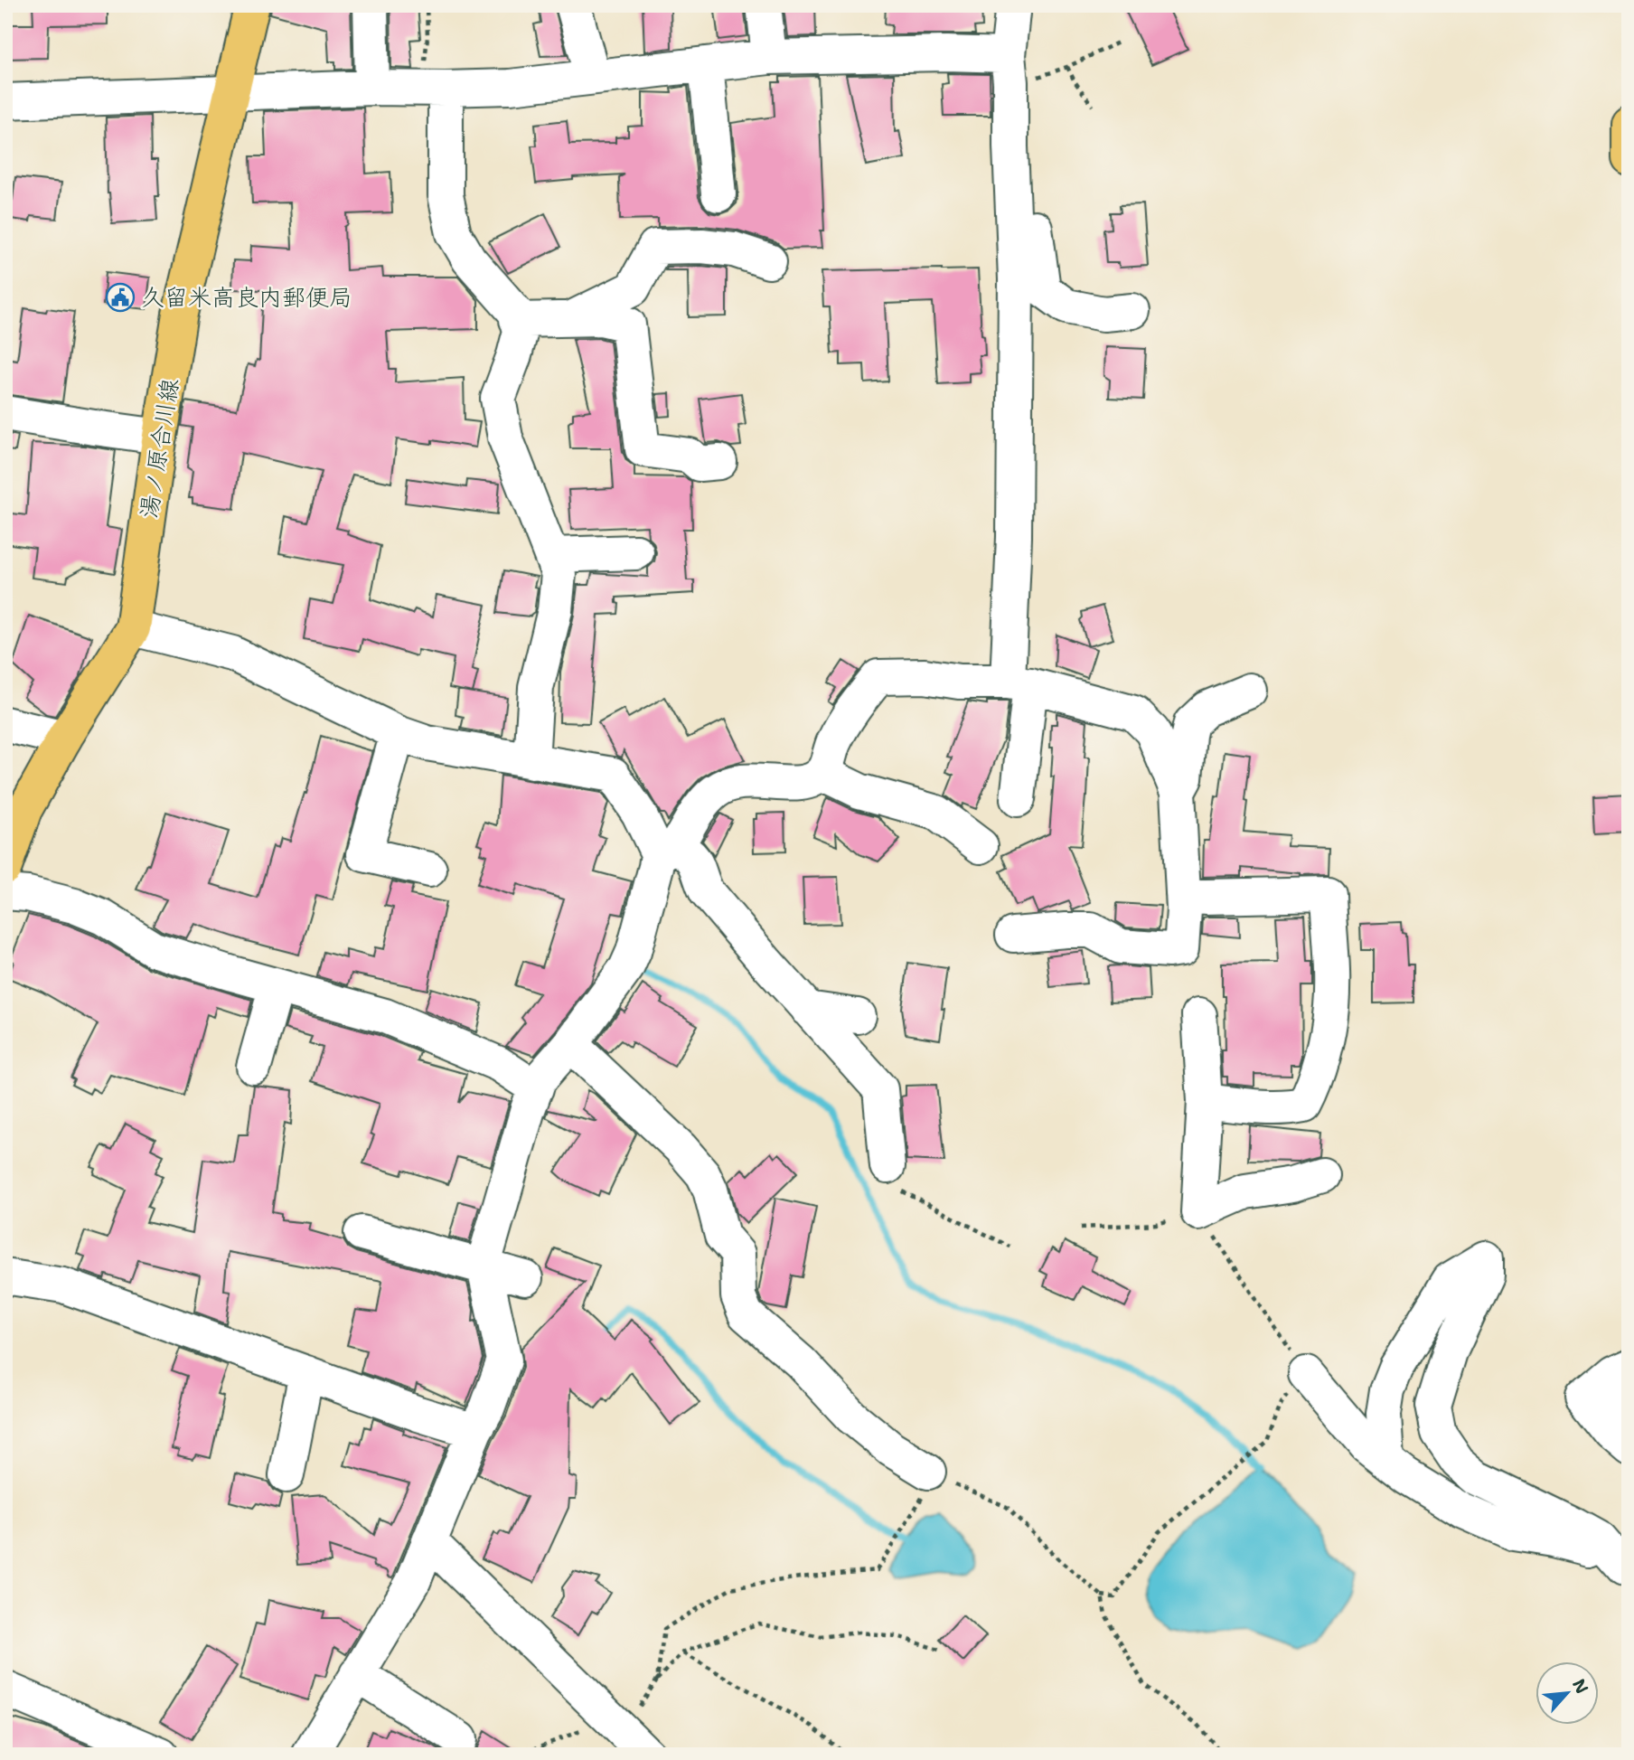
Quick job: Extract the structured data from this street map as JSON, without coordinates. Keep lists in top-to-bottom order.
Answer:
{
  "streets": {
    "main road": ["湯ノ原合川線"]
  },
  "places": {
    "public building": ["久留米高良内郵便局"]
  },
  "north": "top right"
}
